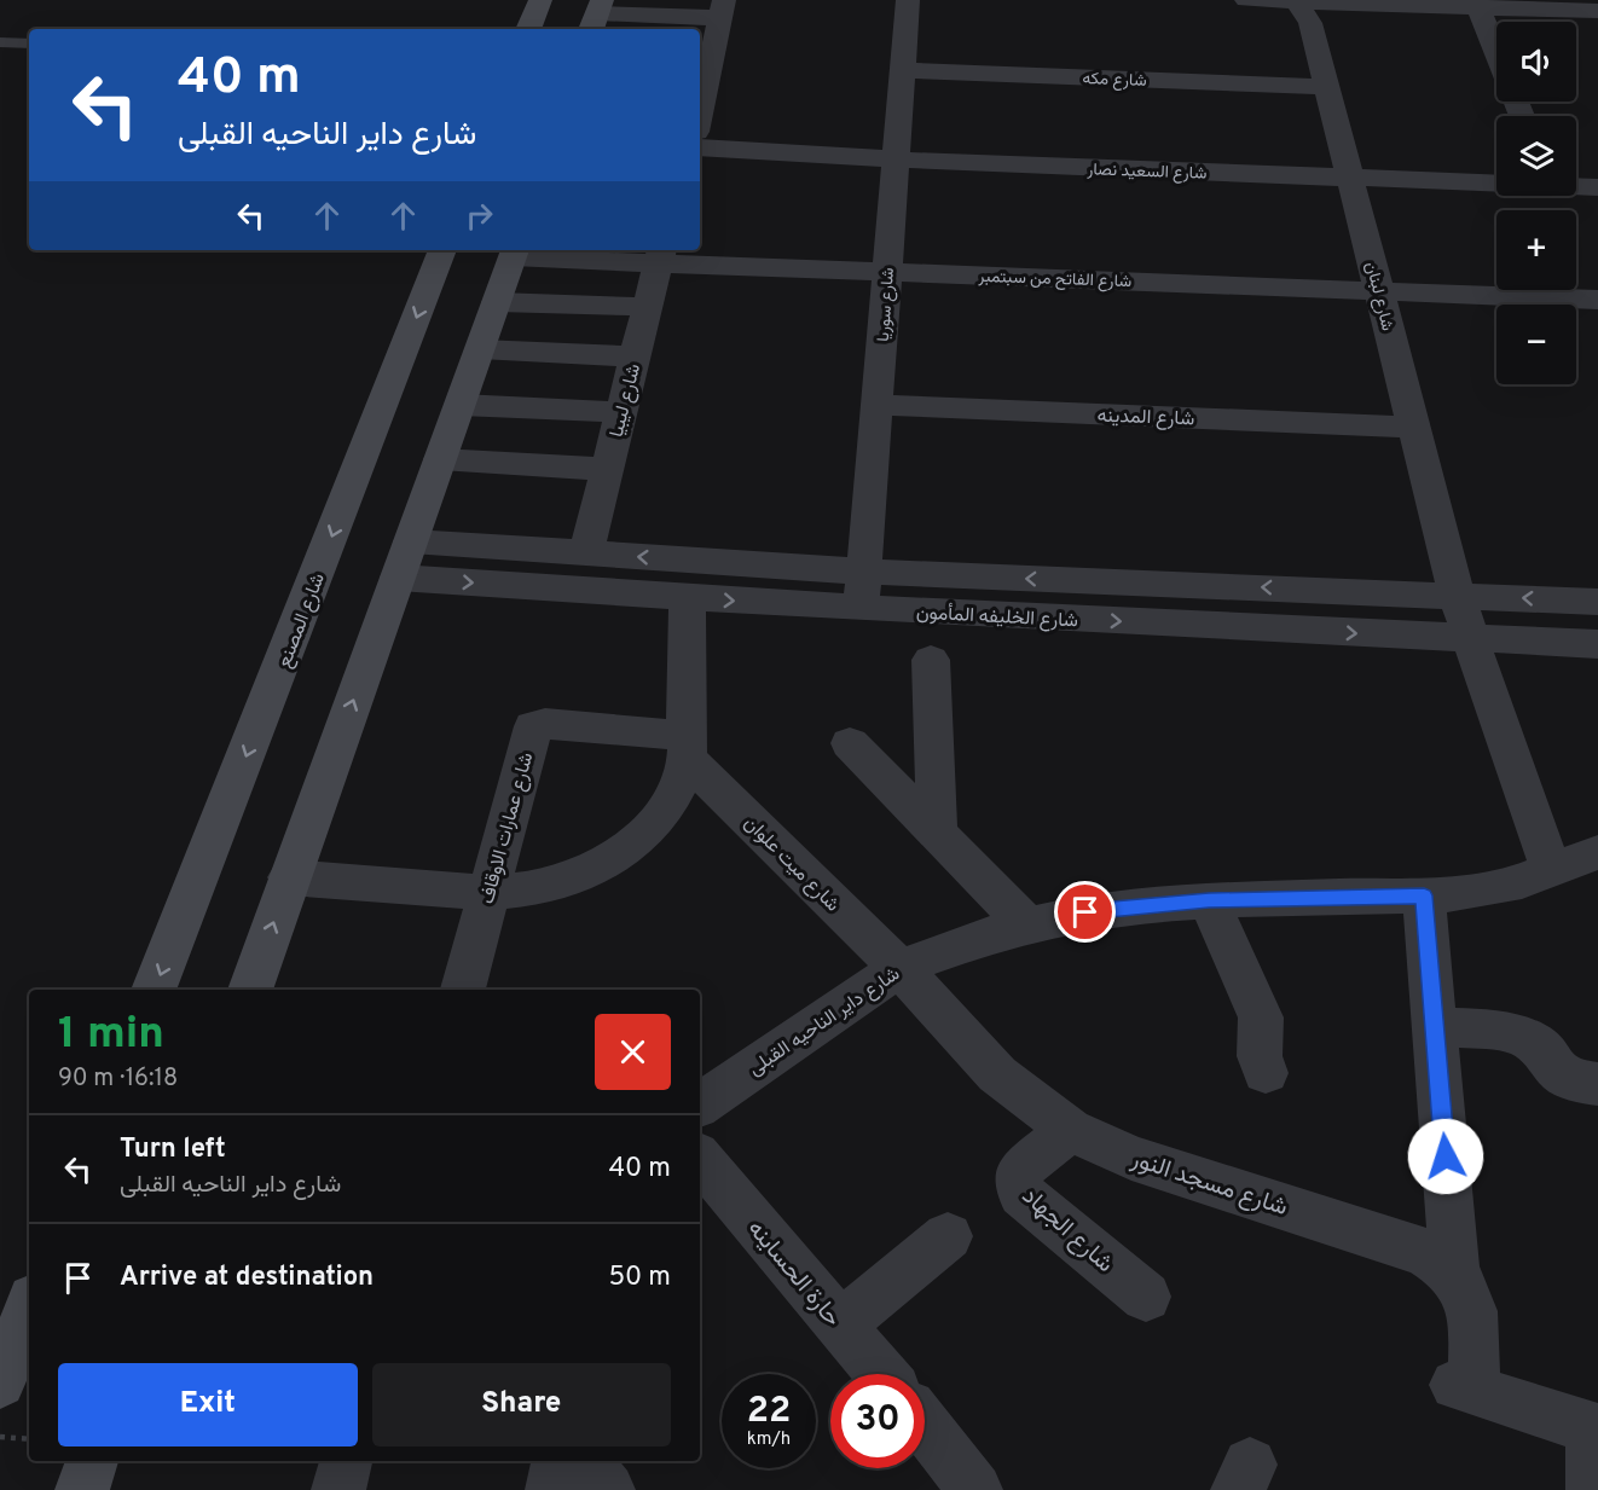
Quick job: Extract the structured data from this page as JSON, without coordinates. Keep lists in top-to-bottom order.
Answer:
{
  "streets": {
    "main road": ["شارع المصنع"],
    "street": [
      "شارع مكه",
      "شارع السعيد نصار",
      "شارع الفاتح من سبتمبر",
      "شارع لبنان",
      "شارع سوريا",
      "شارع ليبيا",
      "شارع المدينه",
      "شارع الخليفه المأمون",
      "شارع عمارات الاوقاف",
      "شارع ميت علوان",
      "شارع داير الناحيه القبلى",
      "شارع مسجد النور",
      "شارع الجهاد",
      "حارة الحساينه"
    ]
  },
  "crossings": [
    ["شارع مكه", "شارع لبنان"],
    ["شارع مكه", "شارع سوريا"],
    ["شارع السعيد نصار", "شارع لبنان"],
    ["شارع السعيد نصار", "شارع سوريا"],
    ["شارع الفاتح من سبتمبر", "شارع لبنان"],
    ["شارع الفاتح من سبتمبر", "شارع سوريا"],
    ["شارع الفاتح من سبتمبر", "شارع ليبيا"],
    ["شارع لبنان", "شارع المدينه"],
    ["شارع لبنان", "شارع الخليفه المأمون"],
    ["شارع لبنان", "شارع داير الناحيه القبلى"],
    ["شارع سوريا", "شارع المدينه"],
    ["شارع سوريا", "شارع الخليفه المأمون"],
    ["شارع ليبيا", "شارع الخليفه المأمون"],
    ["شارع عمارات الاوقاف", "شارع ميت علوان"],
    ["شارع ميت علوان", "شارع داير الناحيه القبلى"],
    ["شارع ميت علوان", "شارع مسجد النور"],
    ["شارع داير الناحيه القبلى", "شارع مسجد النور"],
    ["شارع مسجد النور", "شارع الجهاد"]
  ],
  "page": {
    "map_buttons": ["+", "−"],
    "turn": ["40 m", "شارع داير الناحيه القبلى"],
    "heading": ["1 min", "90 m · 16:18"],
    "list": [
      {
        "name": "Turn left",
        "note": "شارع داير الناحيه القبلى",
        "value": "40 m"
      },
      {
        "name": "Arrive at destination",
        "value": "50 m"
      }
    ],
    "buttons": ["Exit", "Share"],
    "speed": "22 km/h",
    "limit": "30"
  }
}
